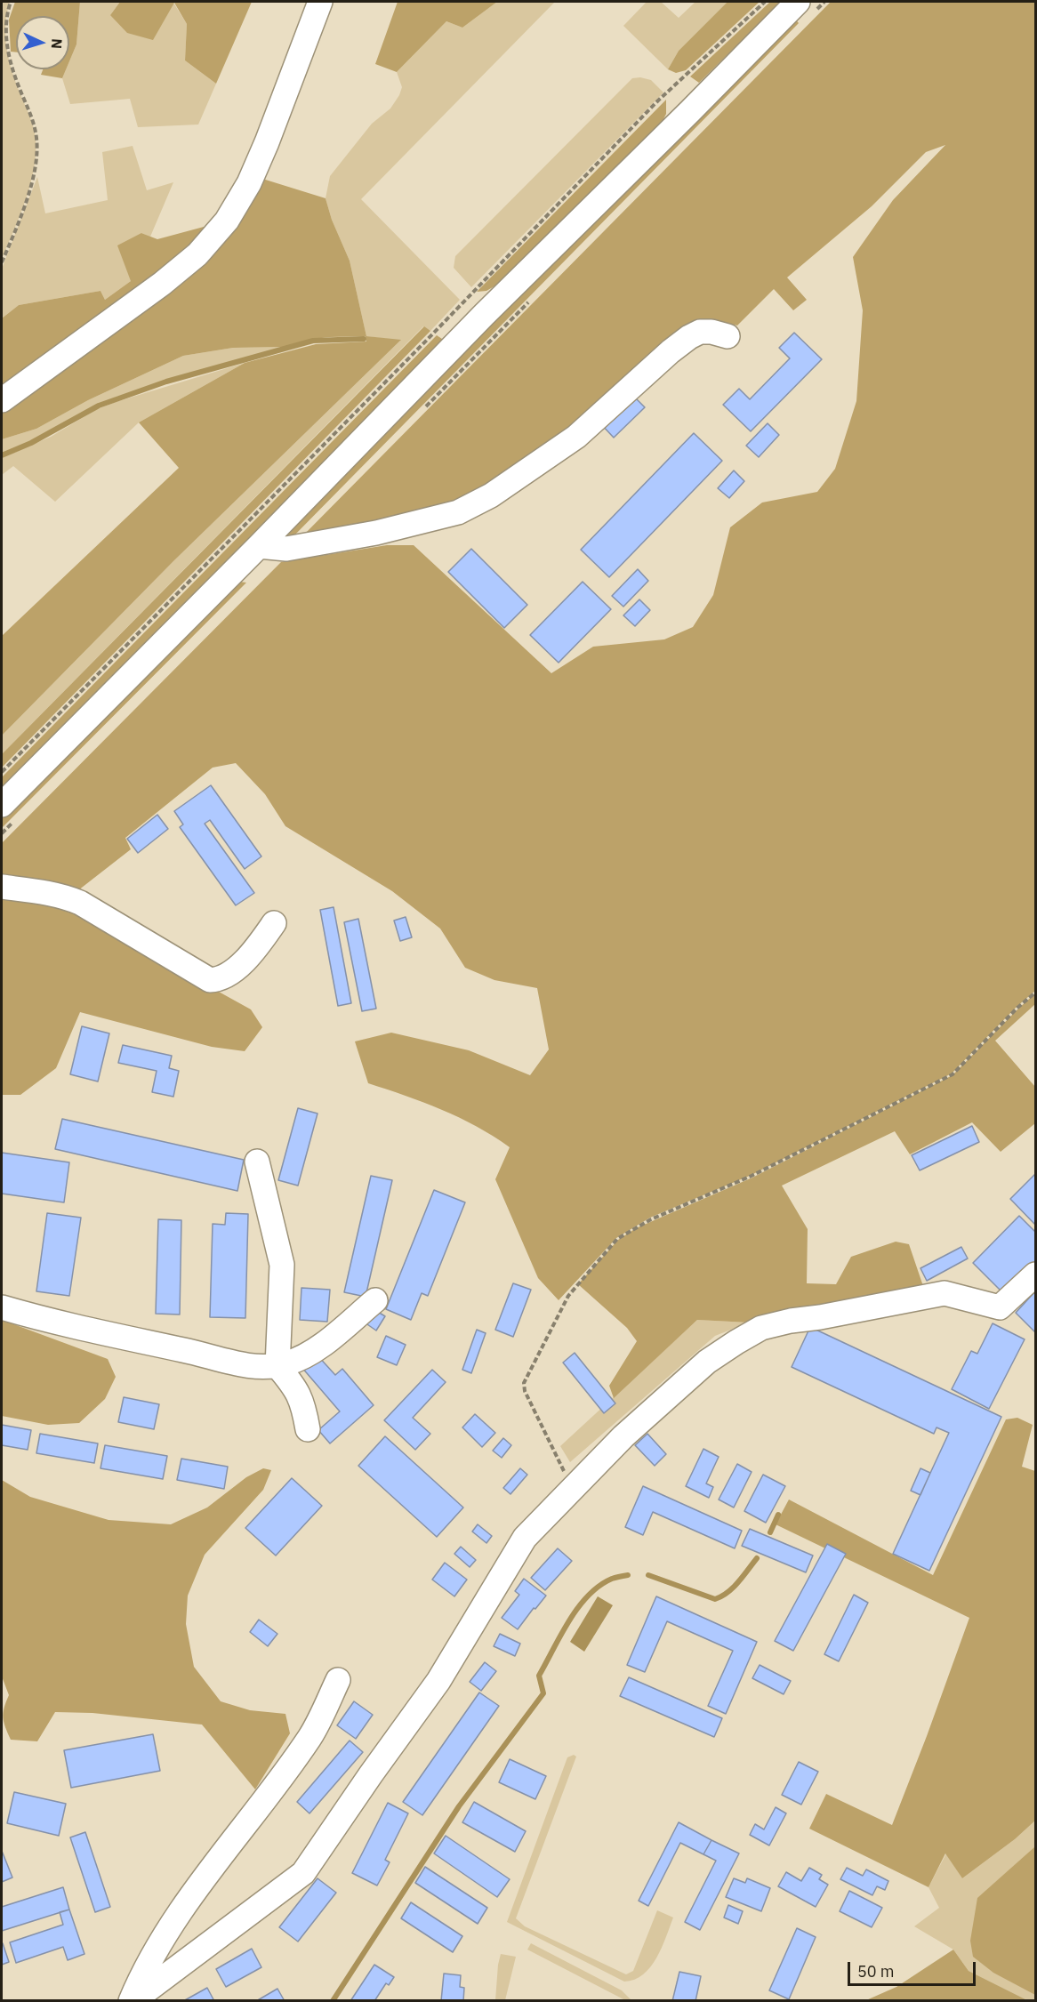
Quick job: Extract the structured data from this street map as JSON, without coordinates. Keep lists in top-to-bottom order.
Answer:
{
  "scale_bar": "50 m",
  "north": "right"
}
